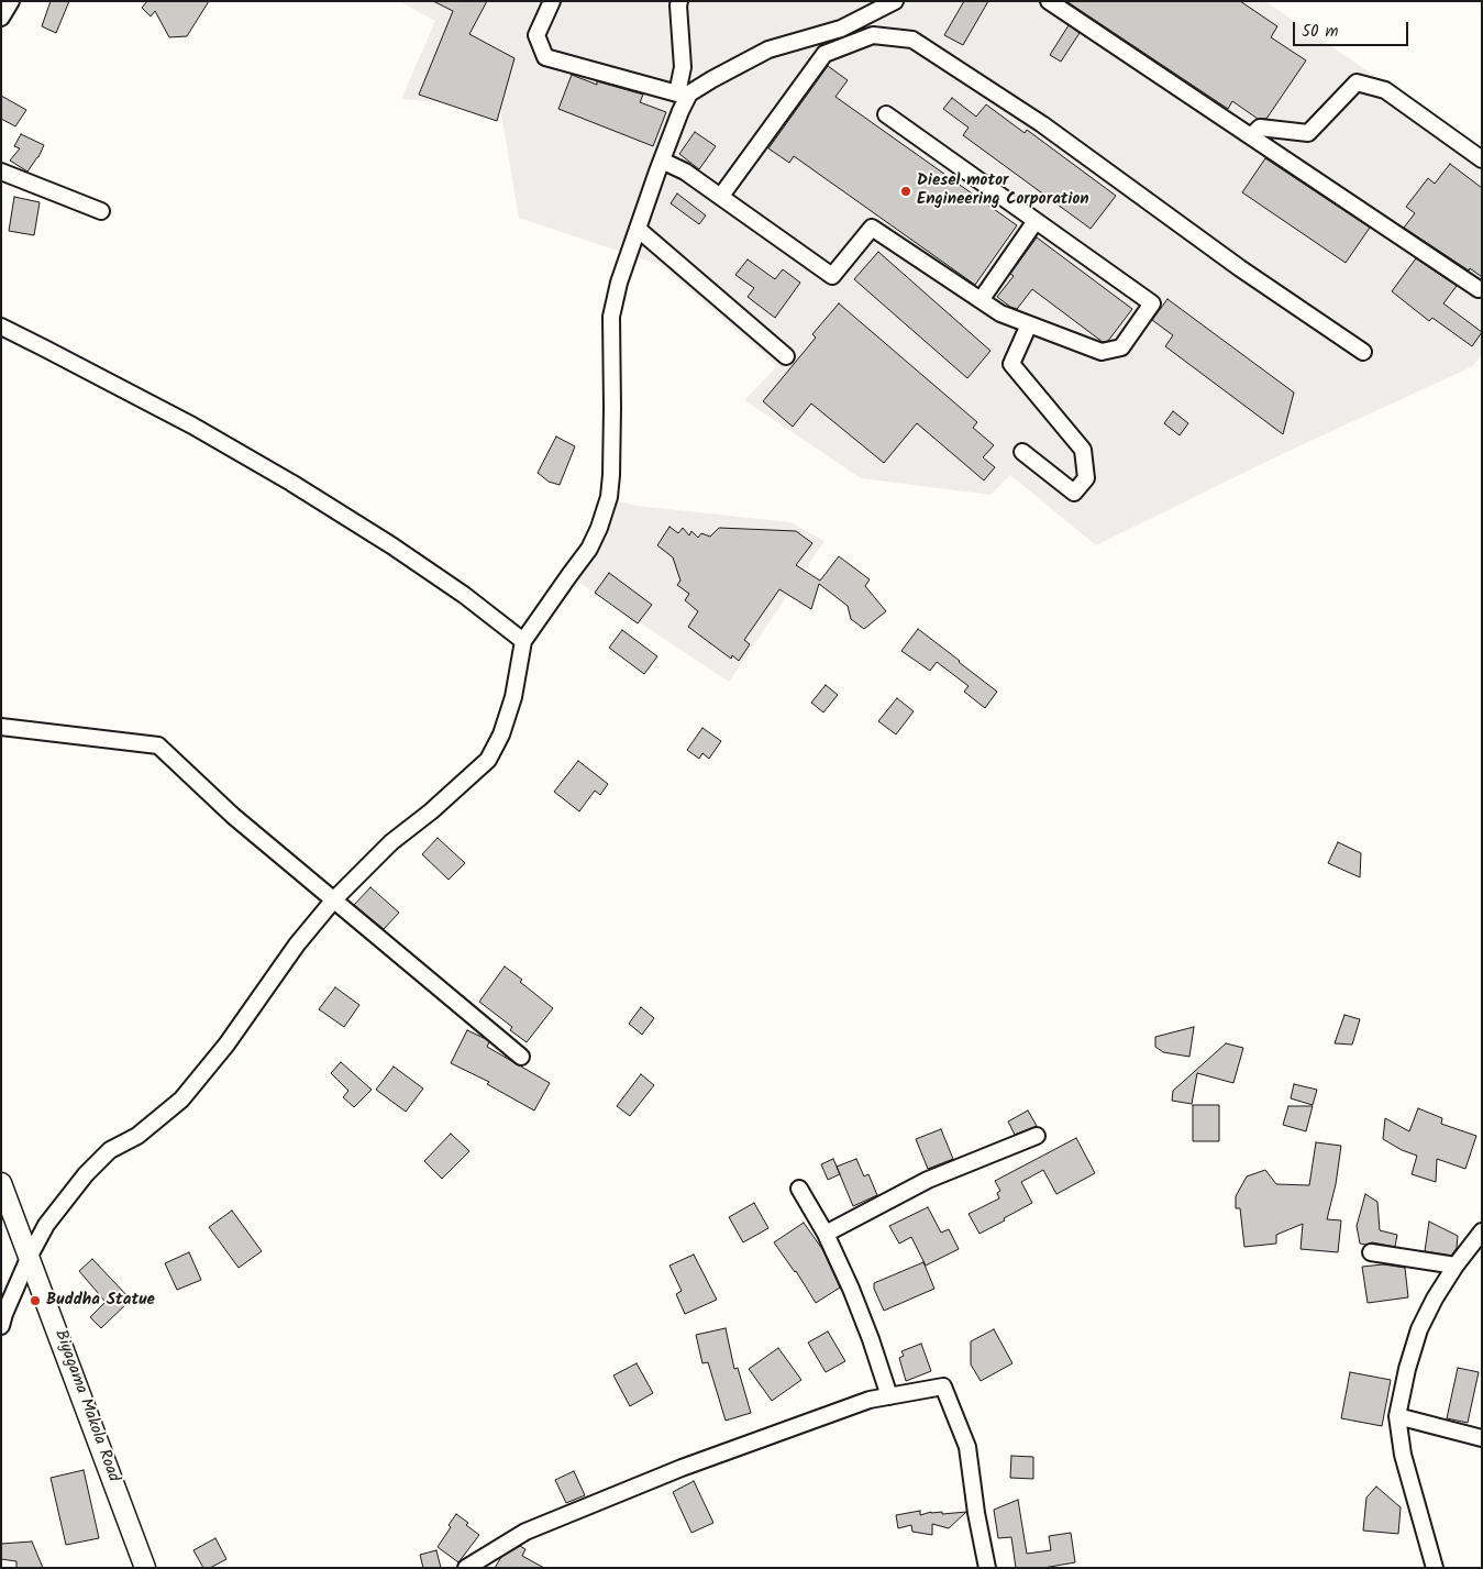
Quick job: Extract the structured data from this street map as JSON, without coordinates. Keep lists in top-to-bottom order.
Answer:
{
  "streets": {
    "main road": ["Biyagama Makola Road"]
  },
  "places": ["Diesel motor Engineering Corporation", "Buddha Statue"],
  "scale_bar": "50 m"
}
